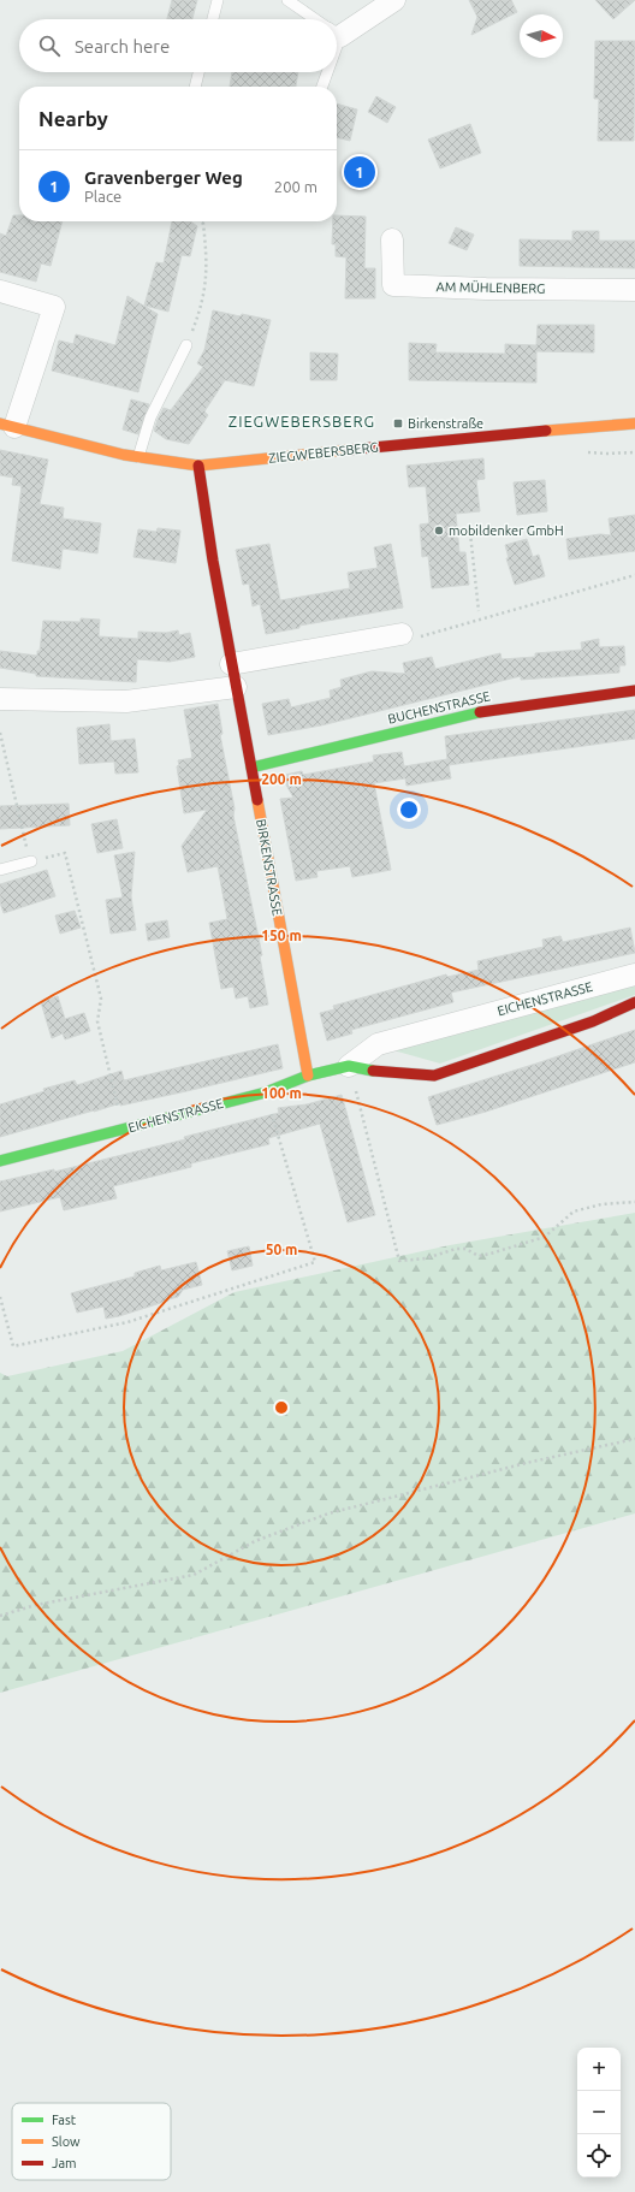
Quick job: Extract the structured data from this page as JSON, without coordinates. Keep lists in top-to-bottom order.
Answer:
{
  "streets": {
    "street": [
      "AM MÜHLENBERG",
      "ZIEGWEBERSBERG",
      "BUCHENSTRASSE",
      "BIRKENSTRASSE",
      "EICHENSTRASSE"
    ]
  },
  "crossings": [
    ["ZIEGWEBERSBERG", "BIRKENSTRASSE"],
    ["BUCHENSTRASSE", "BIRKENSTRASSE"],
    ["BIRKENSTRASSE", "EICHENSTRASSE"]
  ],
  "districts": ["ZIEGWEBERSBERG"],
  "places": {
    "transit": ["Birkenstraße"],
    "other": ["mobildenker GmbH"]
  },
  "legend": ["Fast", "Slow", "Jam"],
  "north": "right",
  "page": {
    "search": "Search here",
    "heading": "Nearby",
    "list": [
      {
        "mark": "1",
        "name": "Gravenberger Weg",
        "note": "Place",
        "value": "200 m"
      }
    ],
    "pins": "1",
    "map_buttons": ["+", "−"]
  },
  "rings": [
    "200 m",
    "150 m",
    "100 m",
    "50 m"
  ]
}
